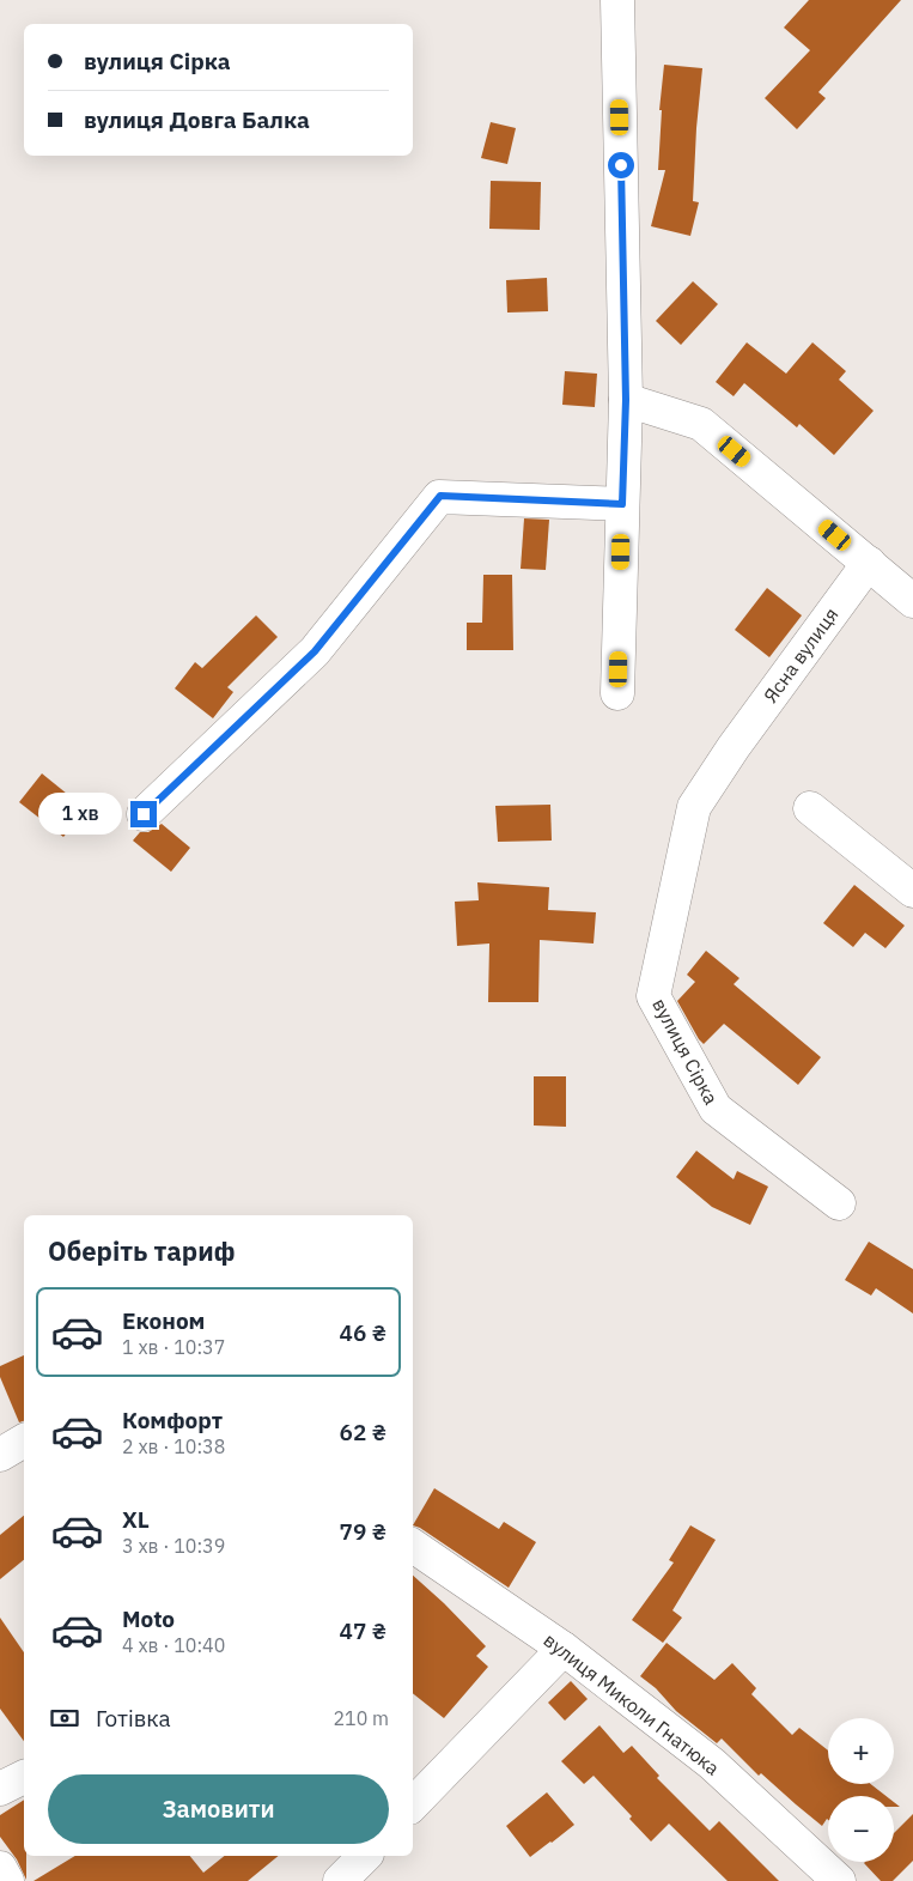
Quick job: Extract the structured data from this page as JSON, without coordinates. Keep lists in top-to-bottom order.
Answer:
{
  "streets": {
    "street": ["Ясна вулиця", "вулиця Сірка", "вулиця Миколи Гнатюка"]
  },
  "crossings": [
    ["Ясна вулиця", "вулиця Сірка"]
  ],
  "page": {
    "banner": ["вулиця Сірка", "вулиця Довга Балка"],
    "bubble": "1 хв",
    "heading": "Оберіть тариф",
    "list": [
      {
        "name": "Економ",
        "note": "1 хв · 10:37",
        "value": "46 ₴"
      },
      {
        "name": "Комфорт",
        "note": "2 хв · 10:38",
        "value": "62 ₴"
      },
      {
        "name": "XL",
        "note": "3 хв · 10:39",
        "value": "79 ₴"
      },
      {
        "name": "Moto",
        "note": "4 хв · 10:40",
        "value": "47 ₴"
      }
    ],
    "pay": ["Готівка", "210 m"],
    "map_buttons": ["+", "−"],
    "buttons": "Замовити"
  }
}
